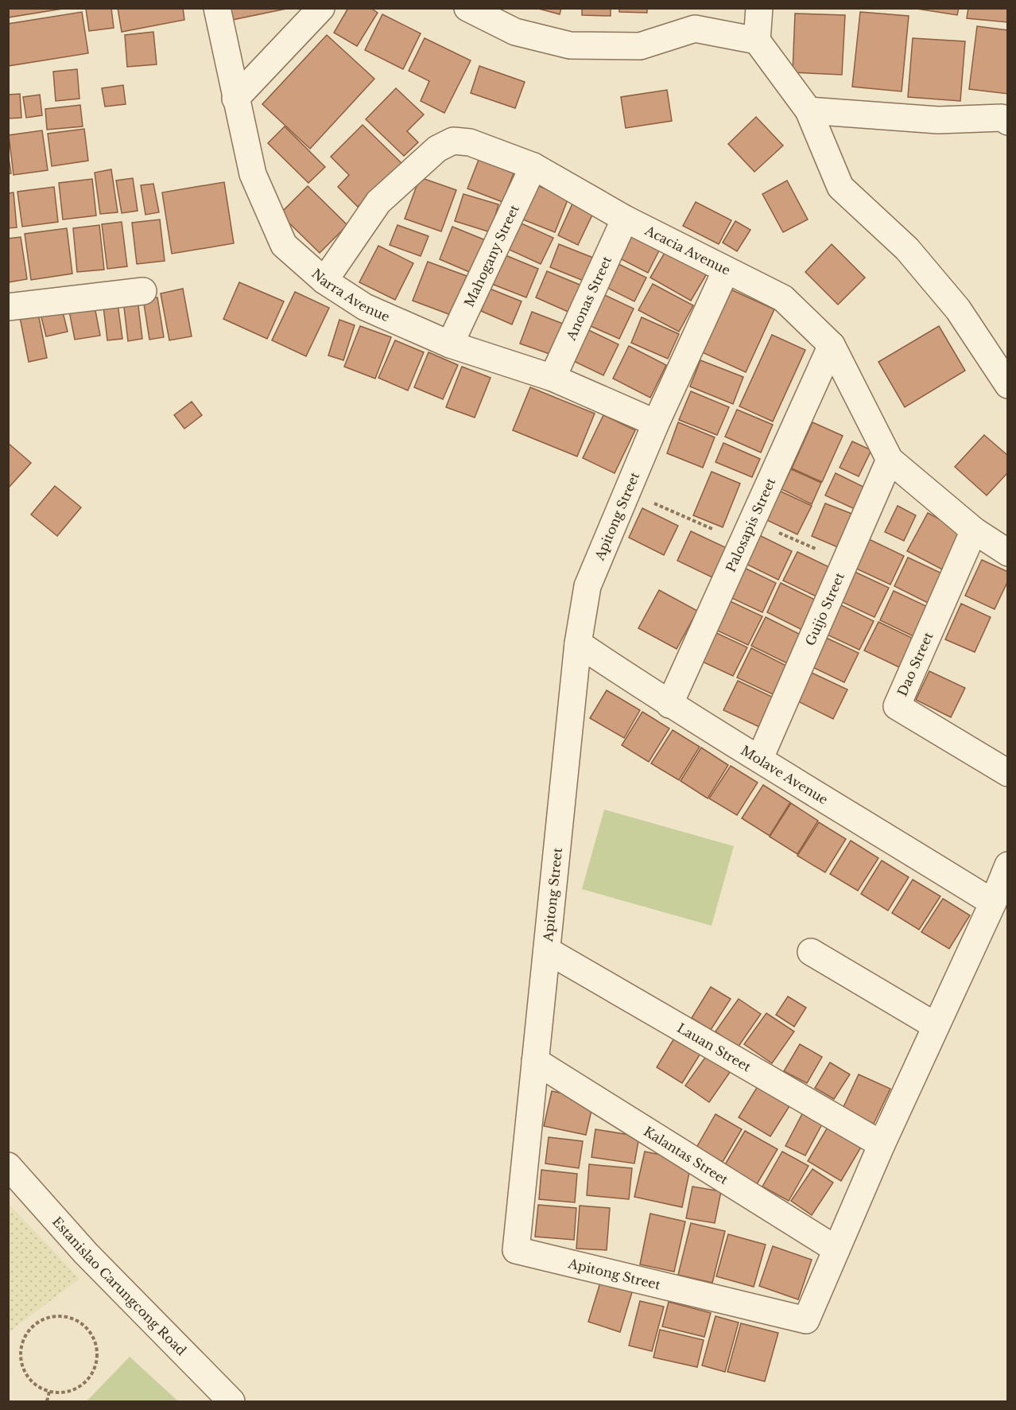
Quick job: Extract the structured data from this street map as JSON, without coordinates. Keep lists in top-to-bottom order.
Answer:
{
  "streets": {
    "street": [
      "Acacia Avenue",
      "Mahogany Street",
      "Narra Avenue",
      "Anonas Street",
      "Apitong Street",
      "Palosapis Street",
      "Guijo Street",
      "Dao Street",
      "Molave Avenue",
      "Lauan Street",
      "Kalantas Street",
      "Estanislao Carungcong Road"
    ]
  },
  "crossings": [
    ["Acacia Avenue", "Mahogany Street"],
    ["Acacia Avenue", "Narra Avenue"],
    ["Acacia Avenue", "Anonas Street"],
    ["Acacia Avenue", "Apitong Street"],
    ["Acacia Avenue", "Palosapis Street"],
    ["Acacia Avenue", "Guijo Street"],
    ["Acacia Avenue", "Dao Street"],
    ["Mahogany Street", "Narra Avenue"],
    ["Narra Avenue", "Anonas Street"],
    ["Narra Avenue", "Apitong Street"],
    ["Apitong Street", "Molave Avenue"],
    ["Apitong Street", "Lauan Street"],
    ["Apitong Street", "Kalantas Street"],
    ["Palosapis Street", "Molave Avenue"],
    ["Guijo Street", "Molave Avenue"]
  ]
}
